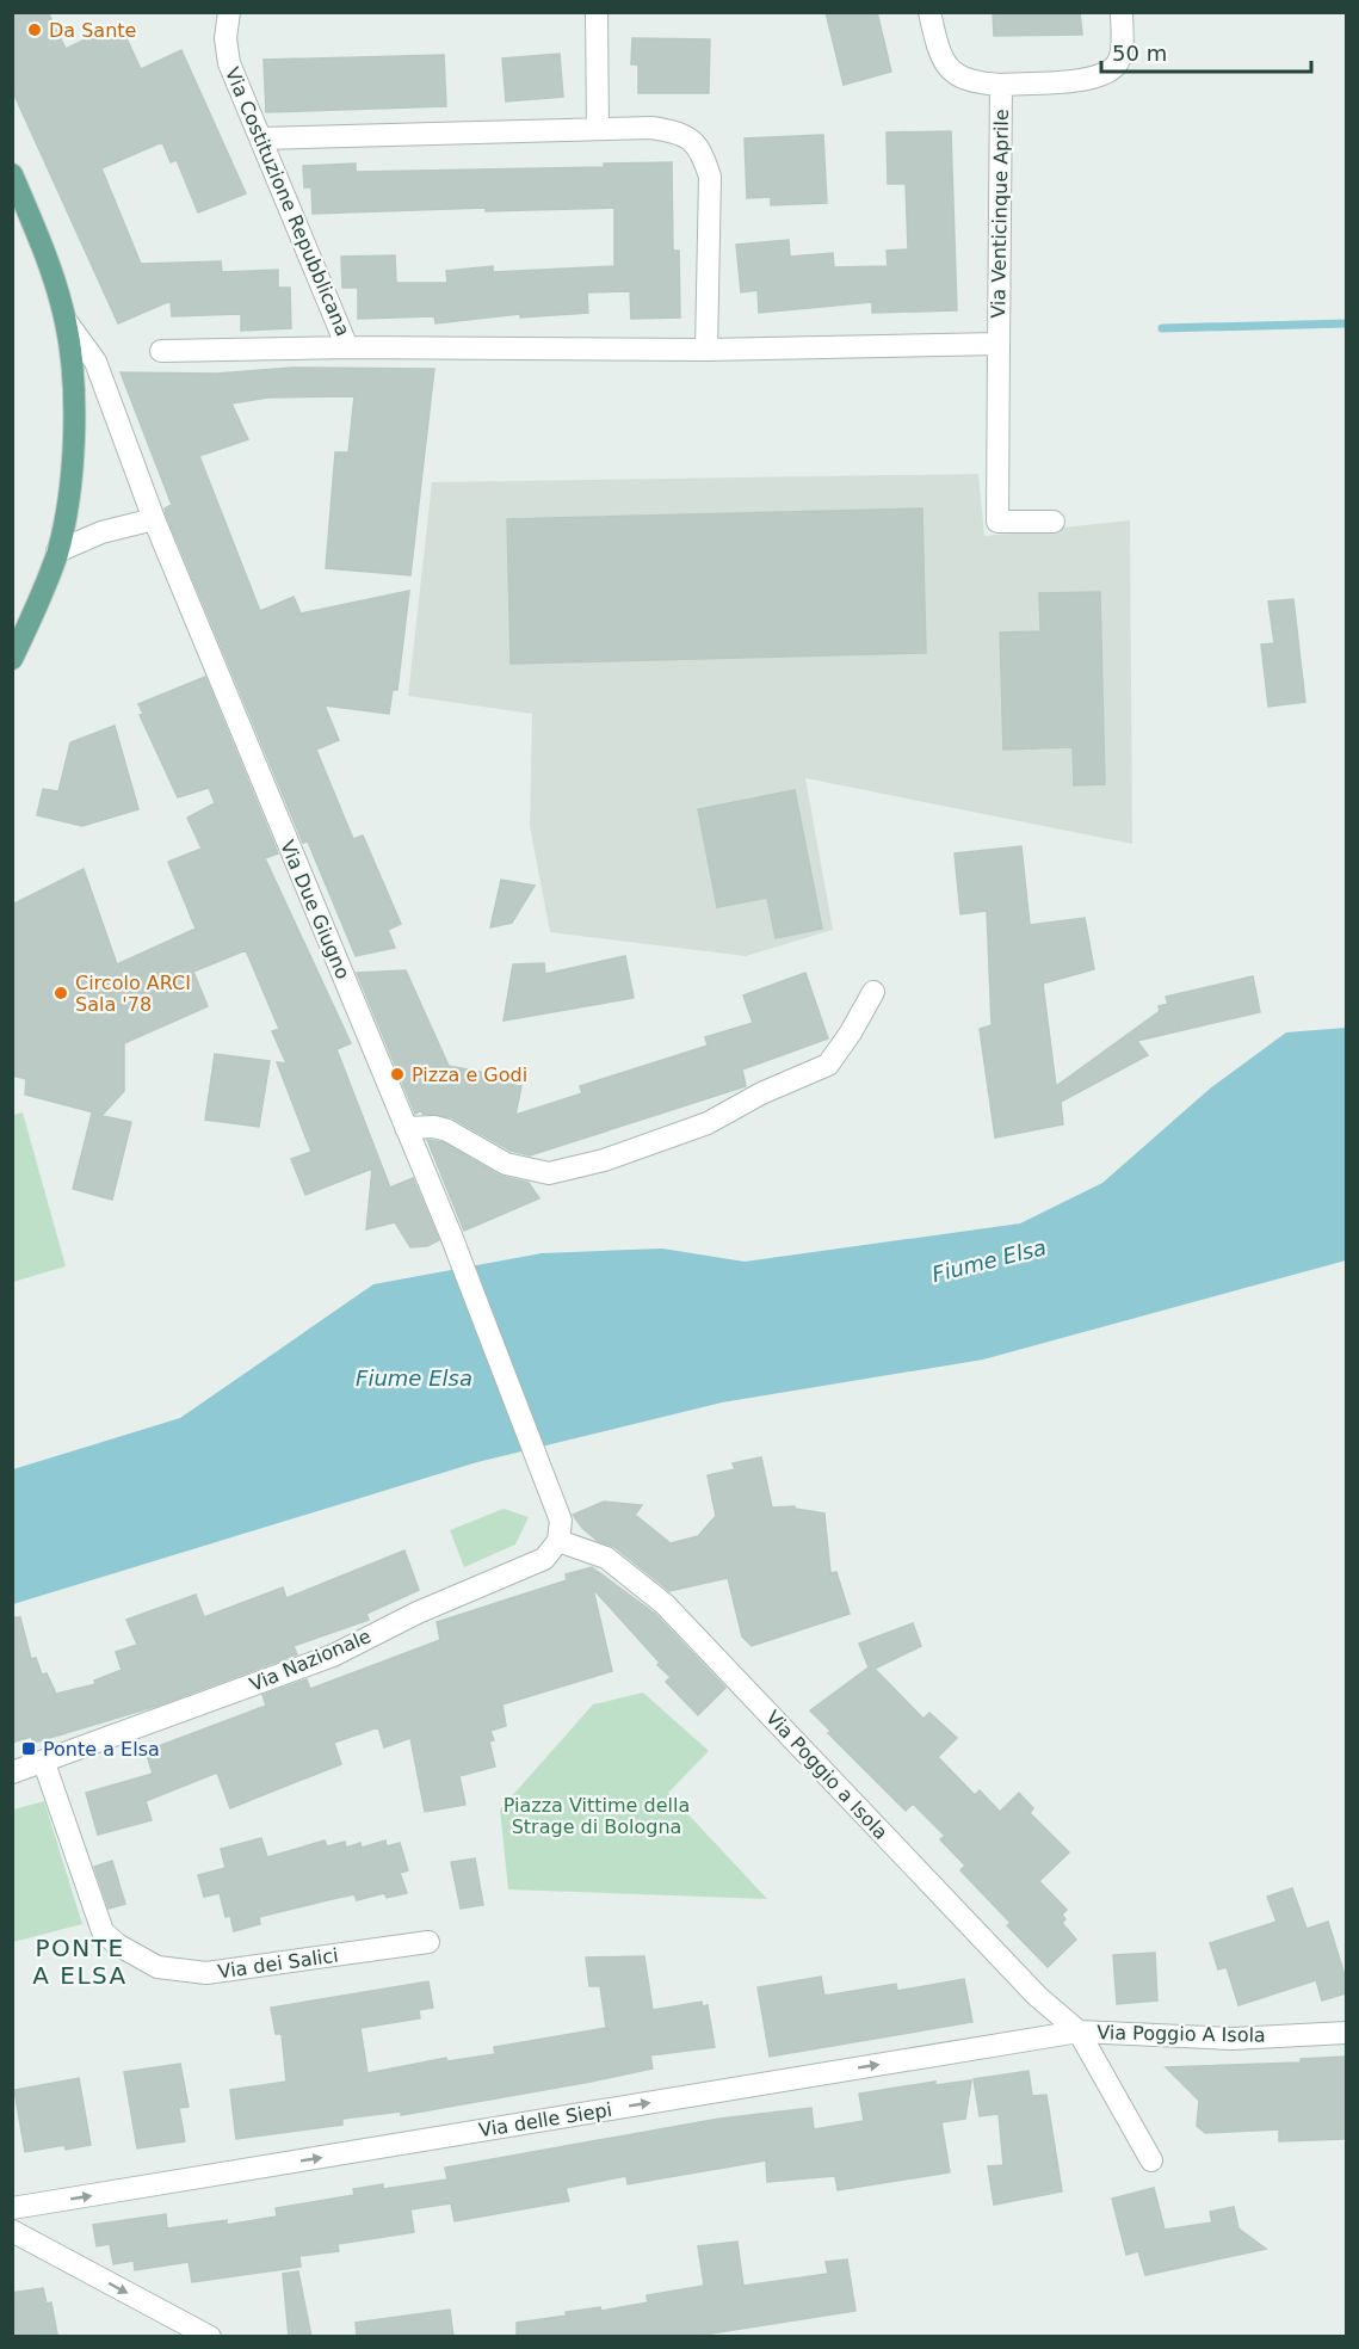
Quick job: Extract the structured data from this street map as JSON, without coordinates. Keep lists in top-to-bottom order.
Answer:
{
  "streets": {
    "street": [
      "Via Costituzione Repubblicana",
      "Via Venticinque Aprile",
      "Via Due Giugno",
      "Via Nazionale",
      "Via Poggio a Isola",
      "Via dei Salici",
      "Via Poggio A Isola",
      "Via delle Siepi"
    ]
  },
  "crossings": [
    ["Via Due Giugno", "Via Nazionale"],
    ["Via Due Giugno", "Via Poggio a Isola"],
    ["Via Nazionale", "Via Poggio a Isola"],
    ["Via Nazionale", "Via dei Salici"],
    ["Via Poggio a Isola", "Via Poggio A Isola"],
    ["Via Poggio a Isola", "Via delle Siepi"],
    ["Via Poggio A Isola", "Via delle Siepi"]
  ],
  "one_way": ["Via delle Siepi"],
  "districts": ["PONTE A ELSA"],
  "water": ["Fiume Elsa"],
  "parks": ["Piazza Vittime della Strage di Bologna"],
  "places": {
    "other": ["Da Sante", "Circolo ARCI Sala '78", "Pizza e Godi"],
    "transit": ["Ponte a Elsa"]
  },
  "scale_bar": "50 m"
}
